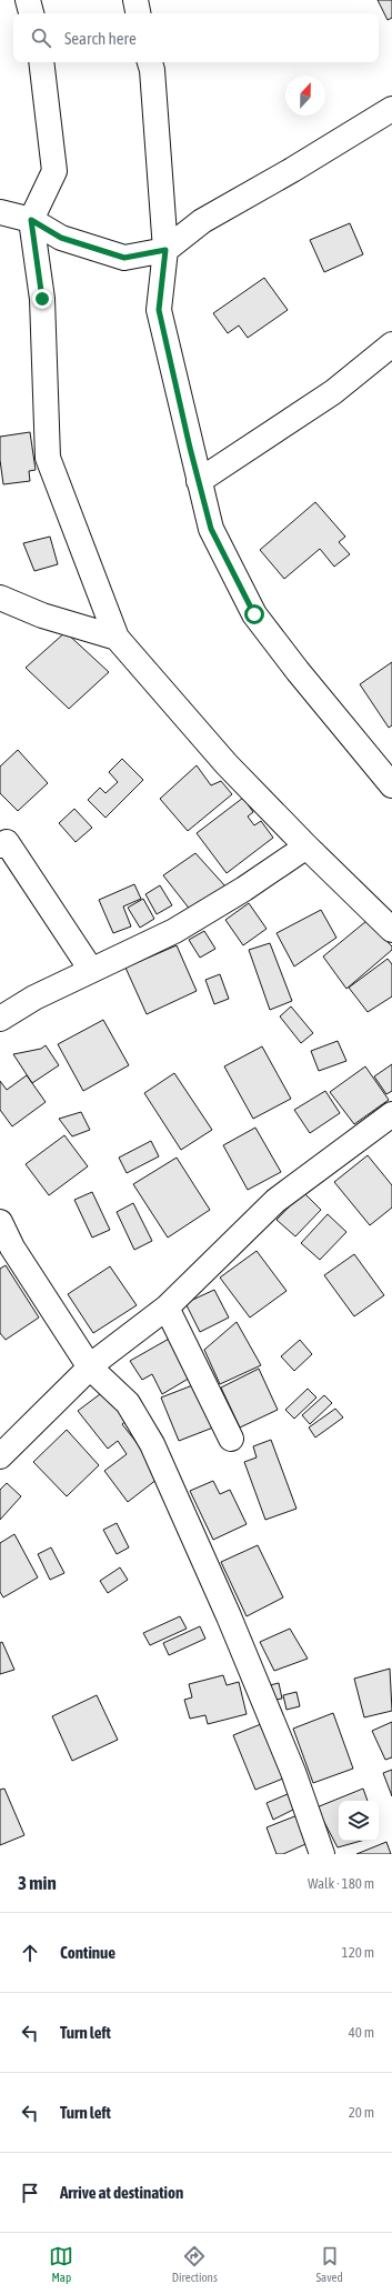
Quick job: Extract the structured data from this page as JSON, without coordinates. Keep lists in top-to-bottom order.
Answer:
{
  "north": "top",
  "page": {
    "search": "Search here",
    "heading": ["3 min", "Walk · 180 m"],
    "list": [
      ["Continue", "120 m"],
      ["Turn left", "40 m"],
      ["Turn left", "20 m"],
      "Arrive at destination"
    ],
    "nav": ["Map", "Directions", "Saved"]
  }
}
